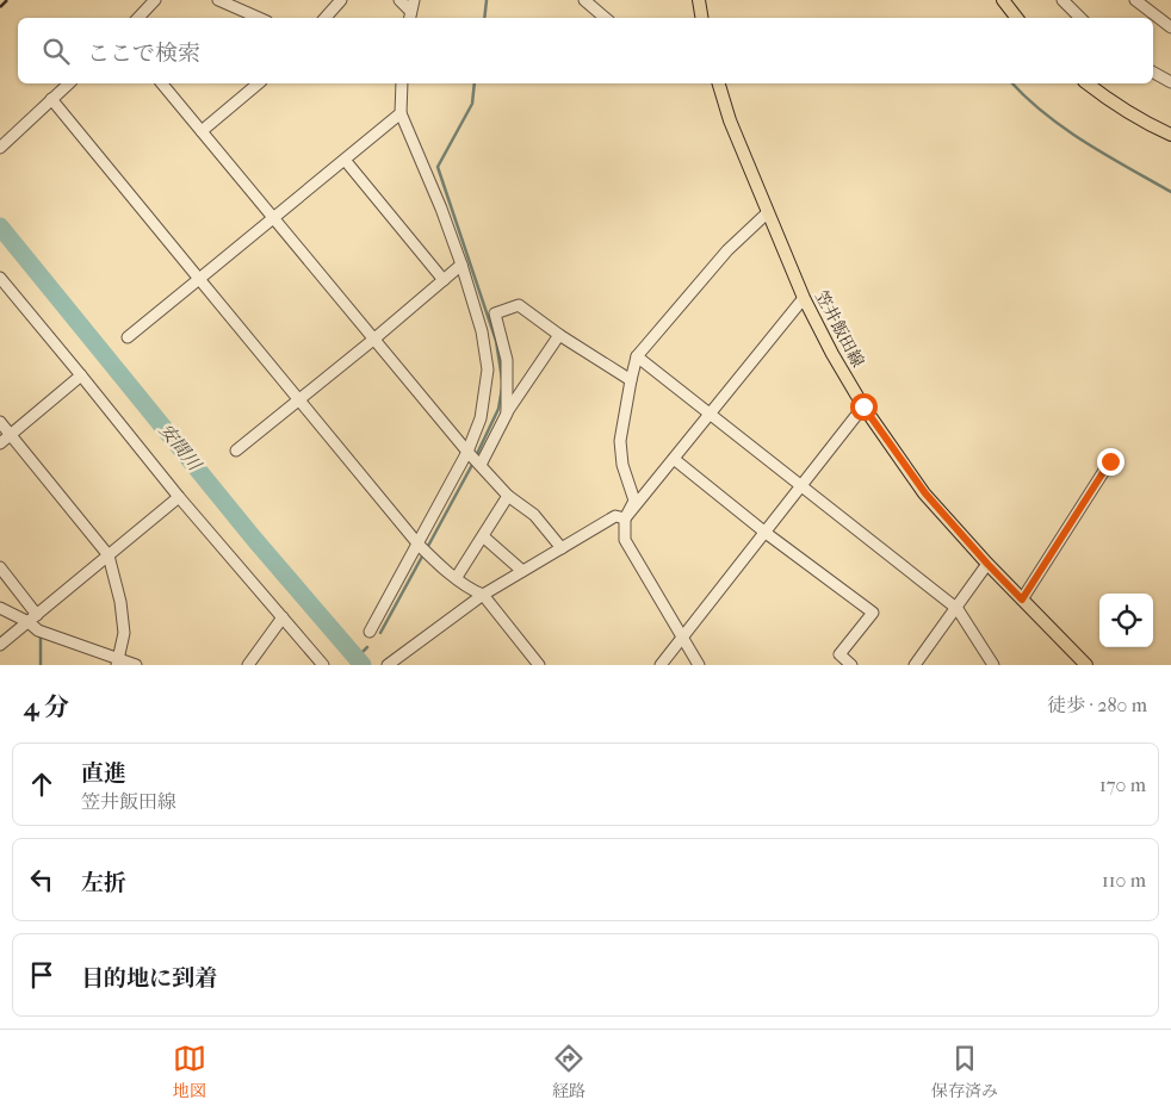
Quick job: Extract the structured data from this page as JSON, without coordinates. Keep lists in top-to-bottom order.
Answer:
{
  "streets": {
    "main road": ["笠井飯田線"]
  },
  "water": ["安間川"],
  "page": {
    "search": "ここで検索",
    "heading": ["4 分", "徒歩 · 280 m"],
    "list": [
      ["直進", "笠井飯田線", "170 m"],
      ["左折", "110 m"],
      "目的地に到着"
    ],
    "nav": ["地図", "経路", "保存済み"]
  }
}
